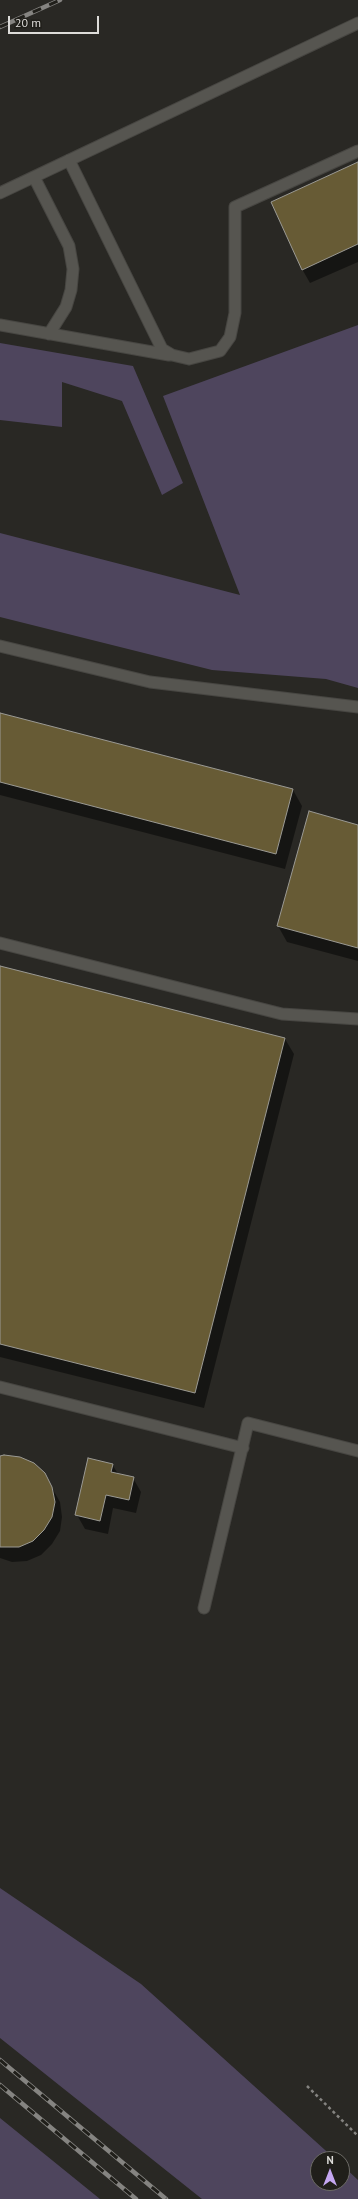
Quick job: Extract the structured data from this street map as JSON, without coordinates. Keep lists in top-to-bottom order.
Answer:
{
  "scale_bar": "20 m",
  "north": "top"
}
